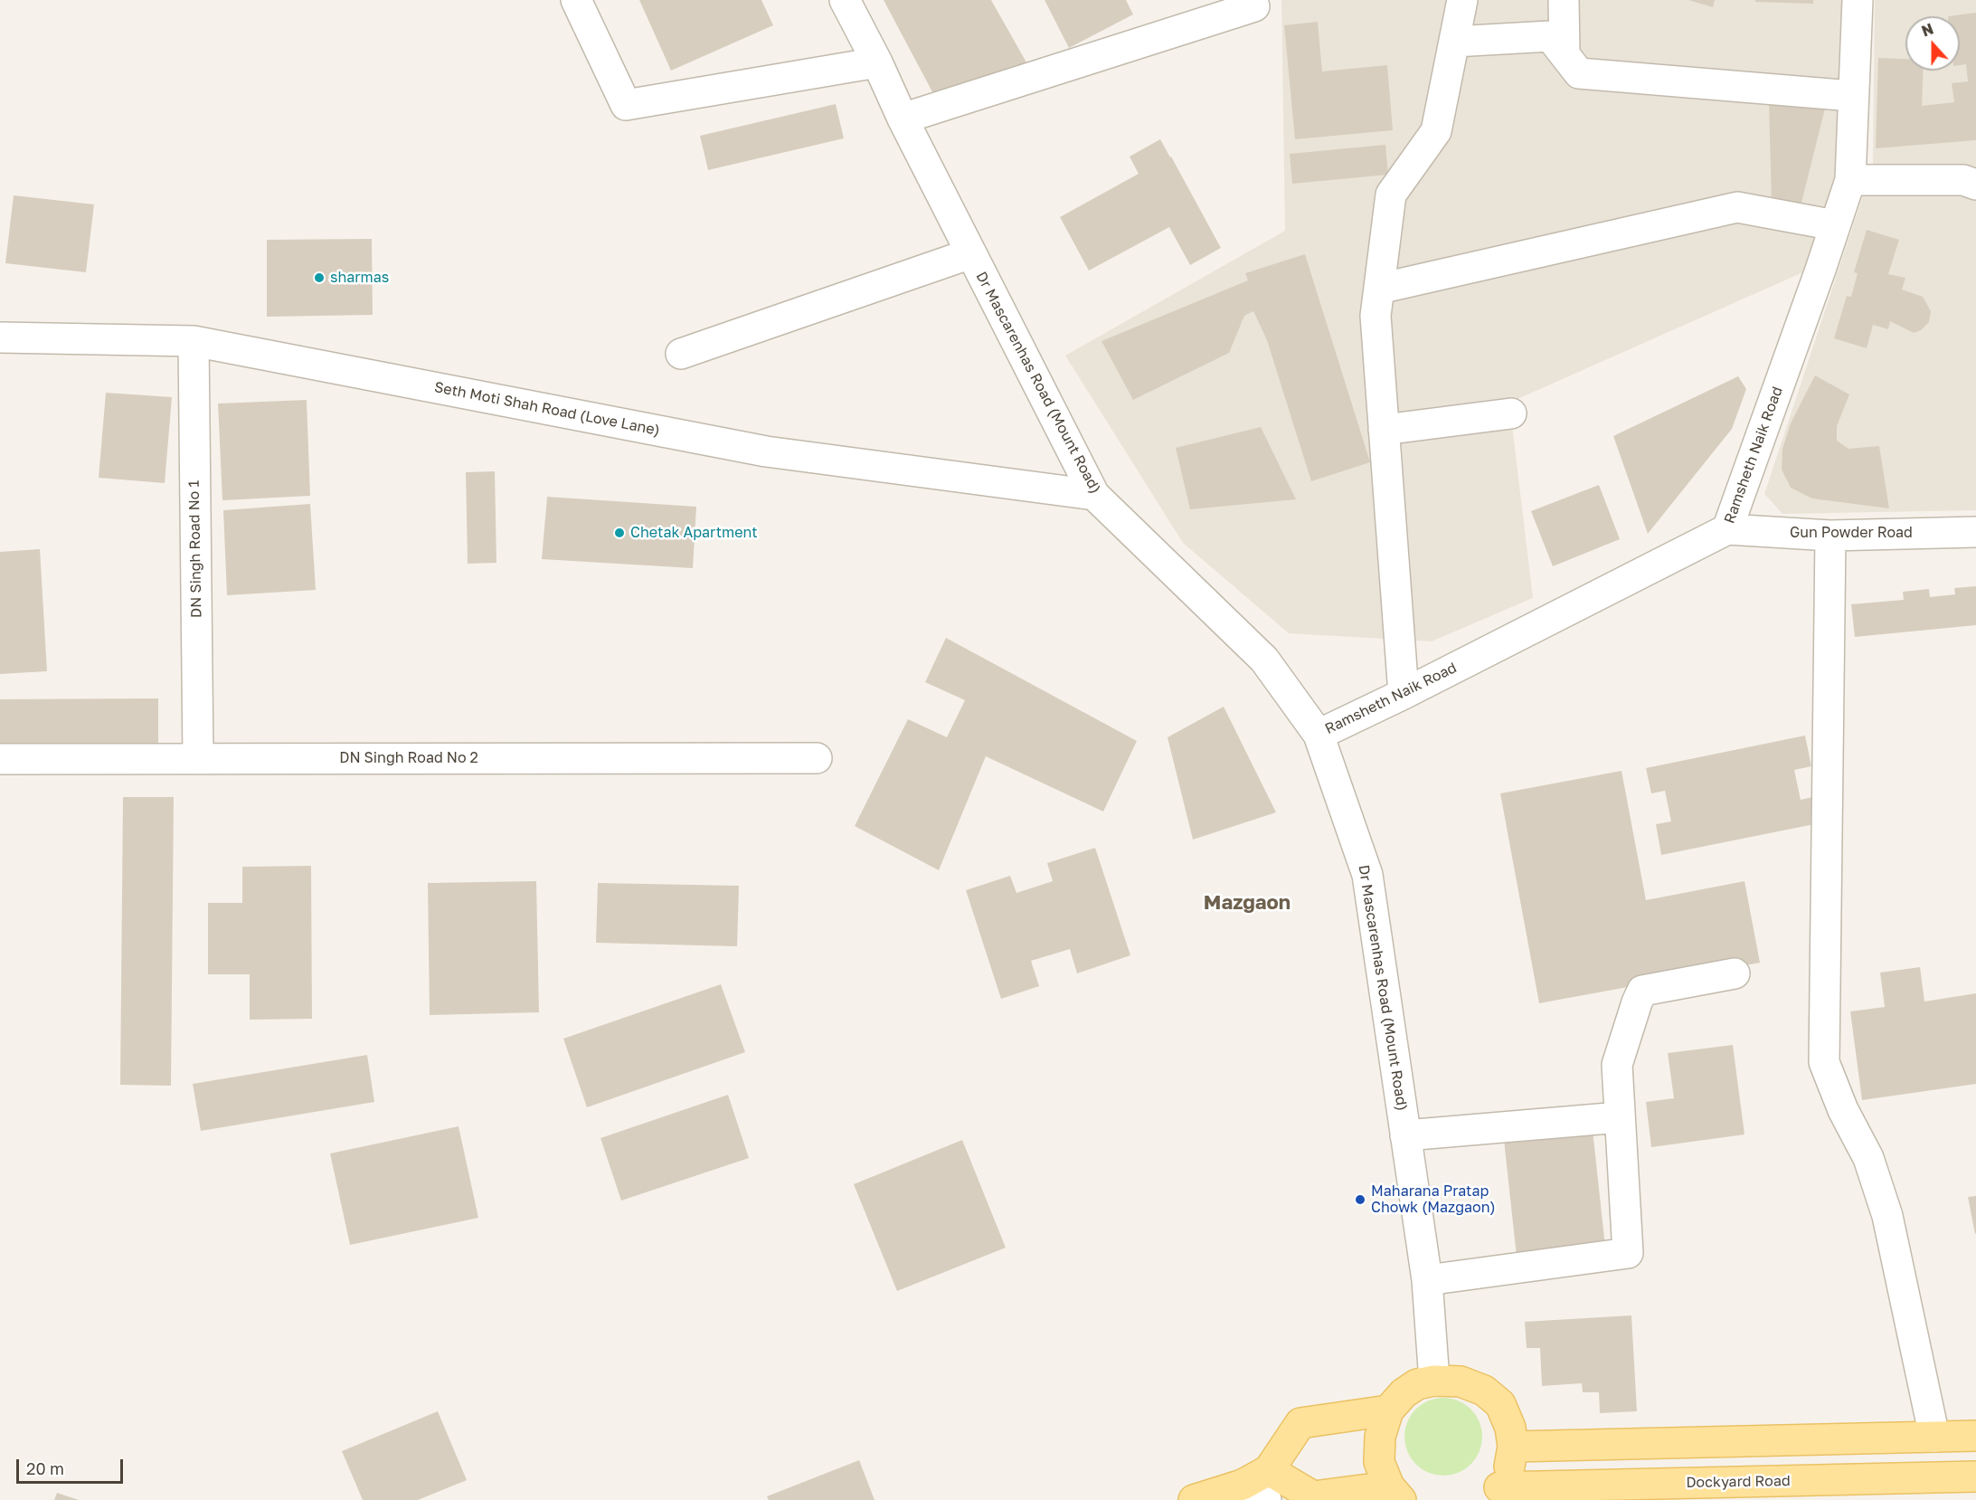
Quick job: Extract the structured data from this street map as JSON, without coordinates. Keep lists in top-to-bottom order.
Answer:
{
  "streets": {
    "main road": ["Dockyard Road"],
    "street": [
      "Dr Mascarenhas Road (Mount Road)",
      "Seth Moti Shah Road (Love Lane)",
      "Ramsheth Naik Road",
      "Gun Powder Road",
      "DN Singh Road No 1",
      "DN Singh Road No 2"
    ]
  },
  "crossings": [
    ["Dr Mascarenhas Road (Mount Road)", "Seth Moti Shah Road (Love Lane)"],
    ["Dr Mascarenhas Road (Mount Road)", "Ramsheth Naik Road"],
    ["Seth Moti Shah Road (Love Lane)", "DN Singh Road No 1"],
    ["Ramsheth Naik Road", "Gun Powder Road"],
    ["DN Singh Road No 1", "DN Singh Road No 2"]
  ],
  "districts": ["Mazgaon"],
  "places": ["sharmas", "Chetak Apartment", "Maharana Pratap Chowk (Mazgaon)"],
  "scale_bar": "20 m",
  "north": "top"
}
